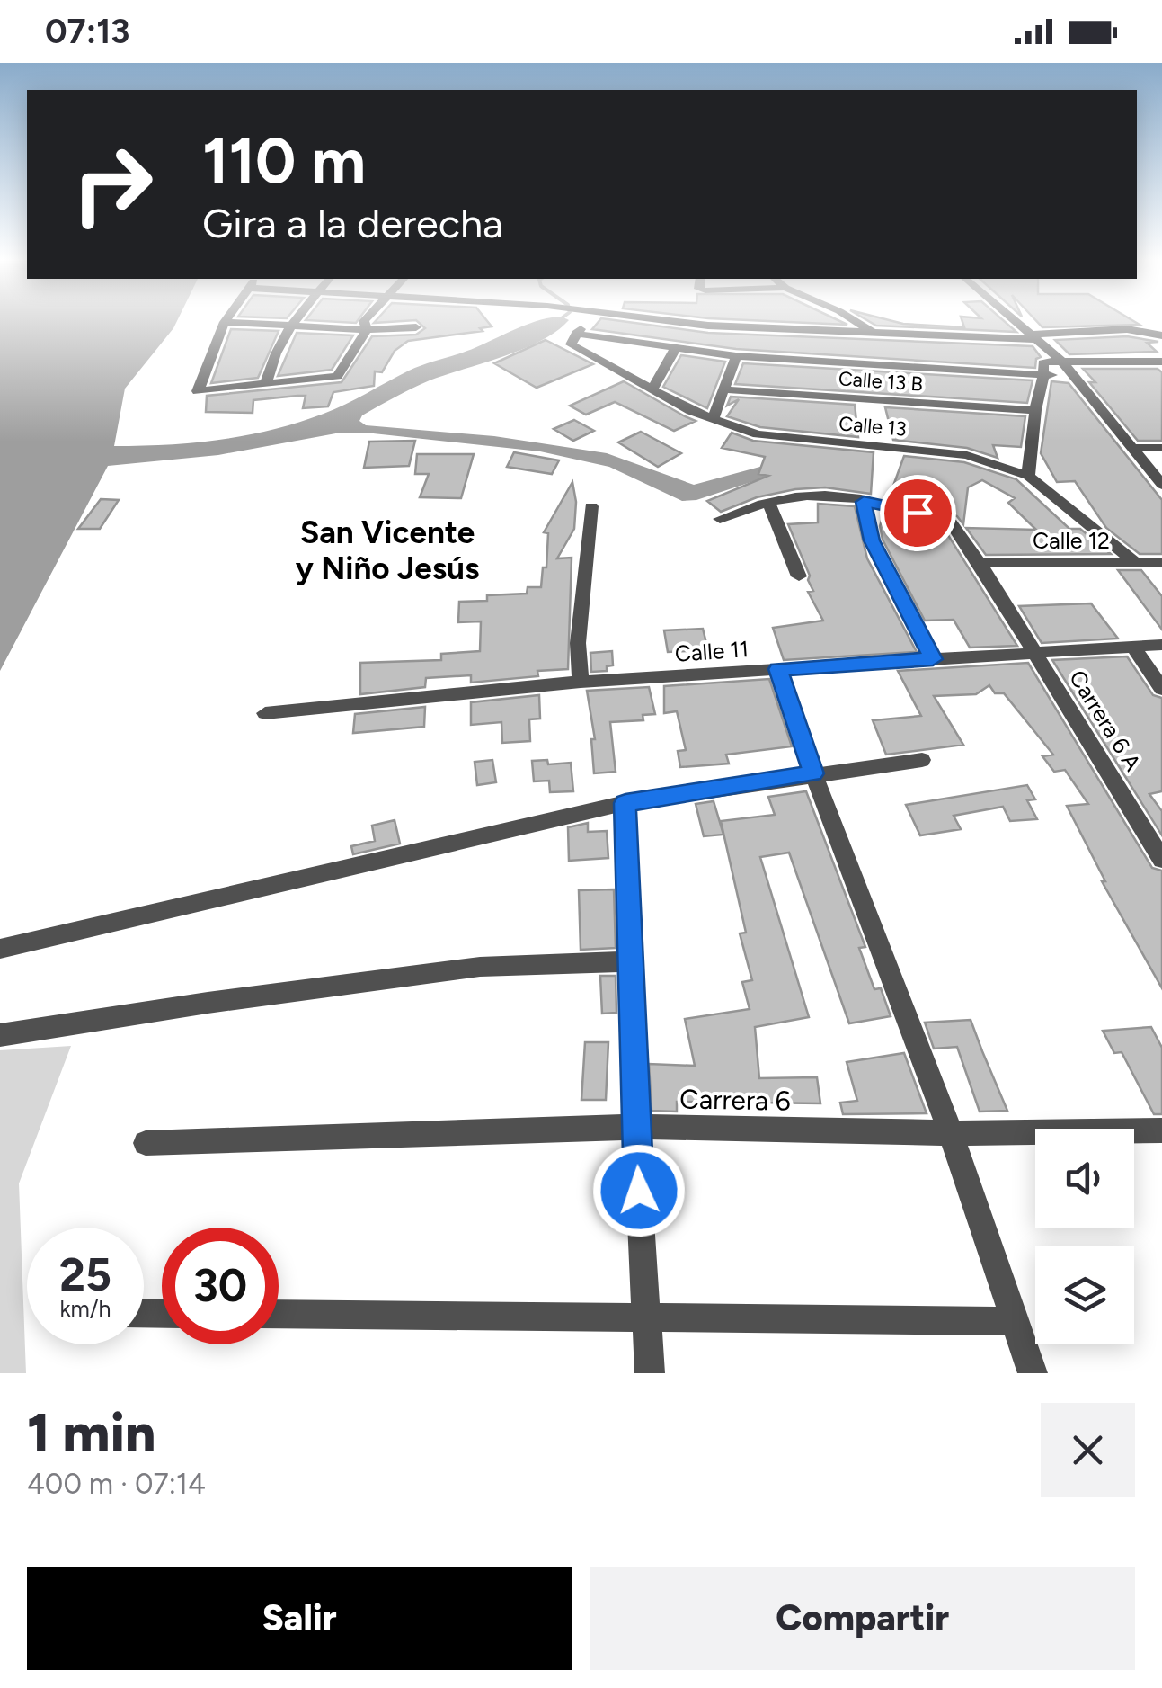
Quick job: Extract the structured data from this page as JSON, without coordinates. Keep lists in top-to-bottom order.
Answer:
{
  "streets": {
    "street": [
      "Calle 13 B",
      "Calle 13",
      "Calle 12",
      "Calle 11",
      "Carrera 6 A",
      "Carrera 6"
    ]
  },
  "crossings": [
    ["Calle 11", "Carrera 6 A"]
  ],
  "districts": ["San Vicente y Niño Jesús"],
  "page": {
    "status": "07:13",
    "turn": ["110 m", "Gira a la derecha"],
    "speed": "25 km/h",
    "limit": "30",
    "heading": ["1 min", "400 m · 07:14"],
    "buttons": ["Salir", "Compartir"]
  }
}
